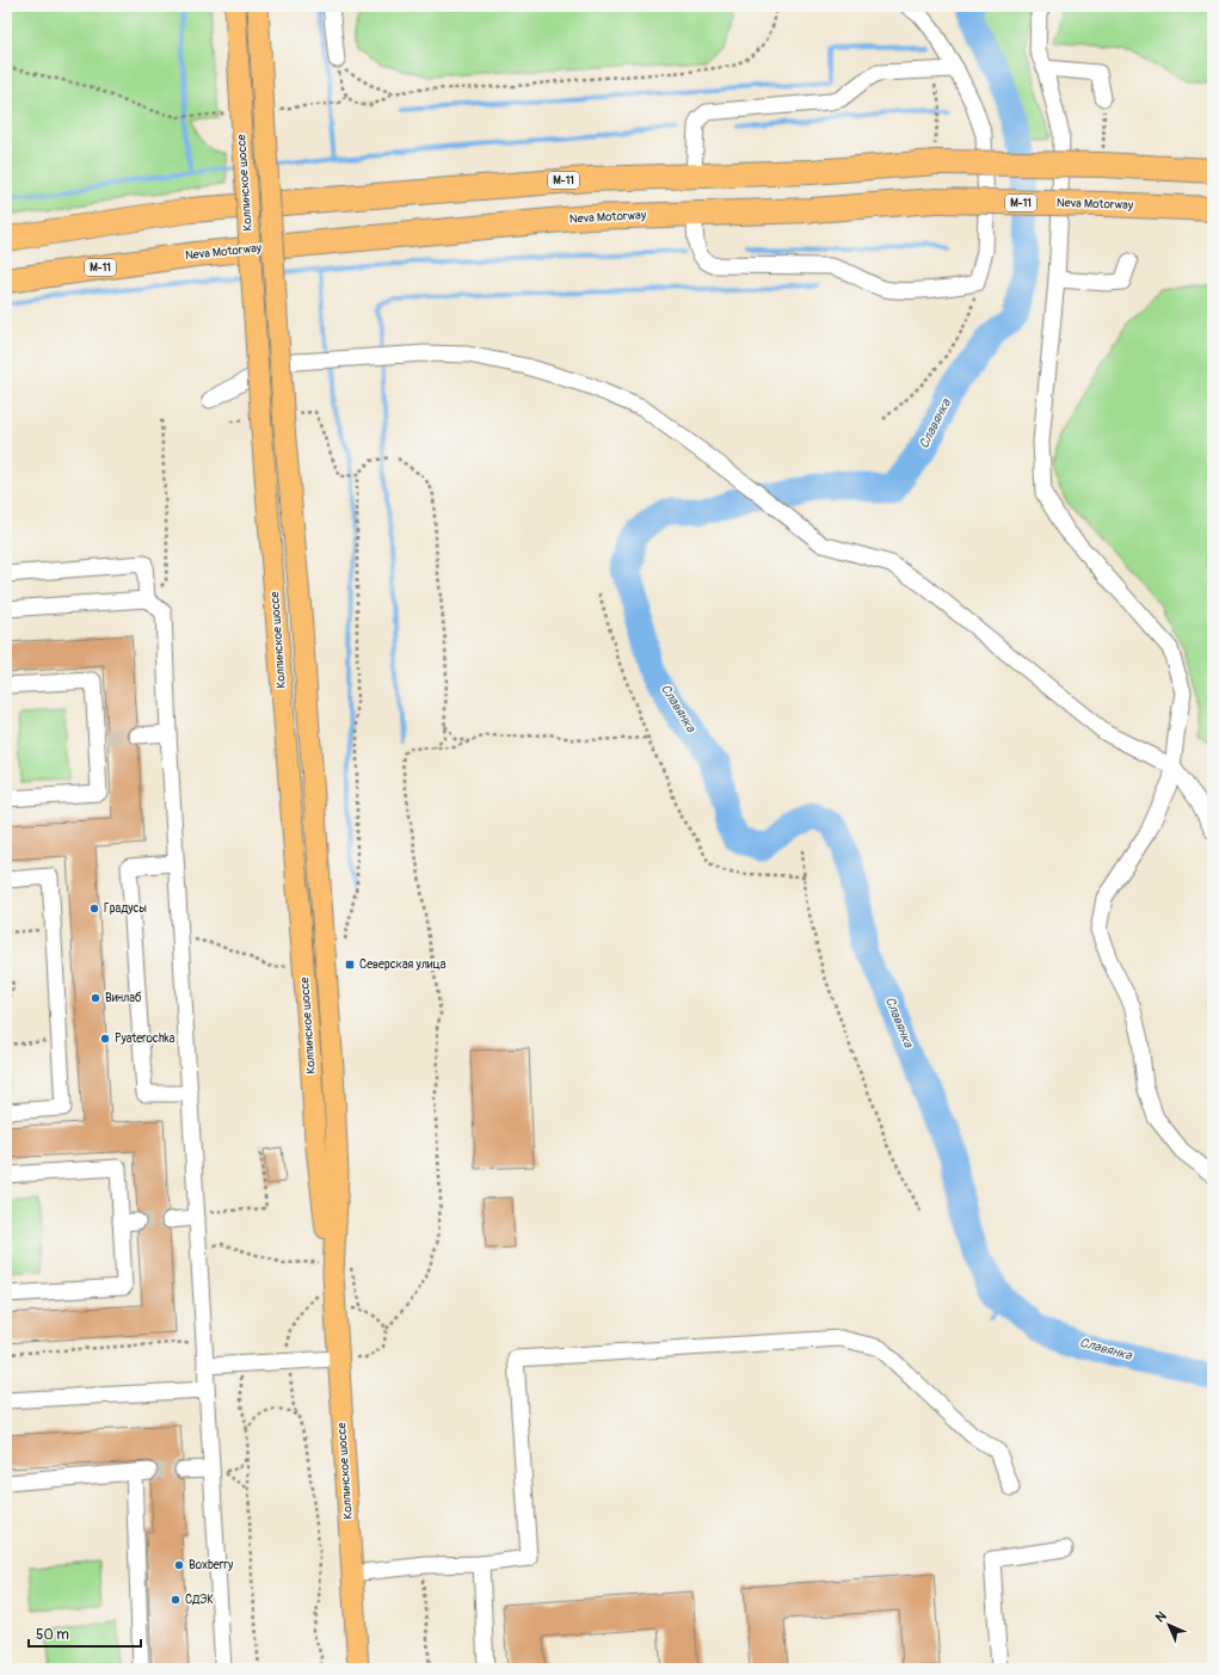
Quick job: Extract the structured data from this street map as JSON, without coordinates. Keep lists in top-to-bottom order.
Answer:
{
  "streets": {
    "highway": ["М-11", "Neva Motorway"],
    "main road": ["Колпинское шоссе"]
  },
  "water": ["Славянка"],
  "places": {
    "other": [
      "Градусы",
      "Винлаб",
      "Pyaterochka",
      "Boxberry",
      "СДЭК"
    ],
    "transit": ["Северская улица"]
  },
  "scale_bar": "50 m",
  "north": "top left"
}
